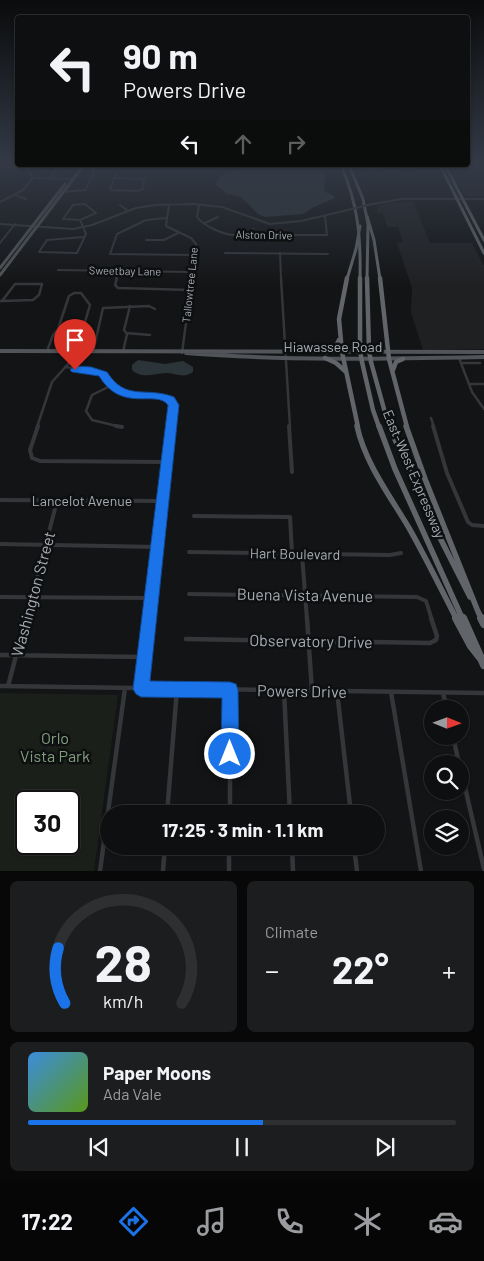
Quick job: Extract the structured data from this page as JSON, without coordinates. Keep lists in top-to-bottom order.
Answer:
{
  "streets": {
    "highway": ["East-West Expressway"],
    "main road": ["Hiawassee Road"],
    "street": [
      "Alston Drive",
      "Sweetbay Lane",
      "Tallowtree Lane",
      "Lancelot Avenue",
      "Hart Boulevard",
      "Washington Street",
      "Buena Vista Avenue",
      "Observatory Drive",
      "Powers Drive"
    ]
  },
  "crossings": [
    ["Sweetbay Lane", "Tallowtree Lane"],
    ["Tallowtree Lane", "Hiawassee Road"],
    ["Lancelot Avenue", "Washington Street"],
    ["Washington Street", "Powers Drive"],
    ["Buena Vista Avenue", "Observatory Drive"]
  ],
  "parks": ["Orlo Vista Park"],
  "north": "right",
  "page": {
    "turn": ["90 m", "Powers Drive"],
    "limit": "30",
    "trip": "17:25 · 3 min · 1.1 km",
    "tile": "Climate",
    "heat": ["−", "22°", "+"],
    "song": ["Paper Moons", "Ada Vale"],
    "tabs": "17:22",
    "gauge": ["28", "km/h"]
  }
}
